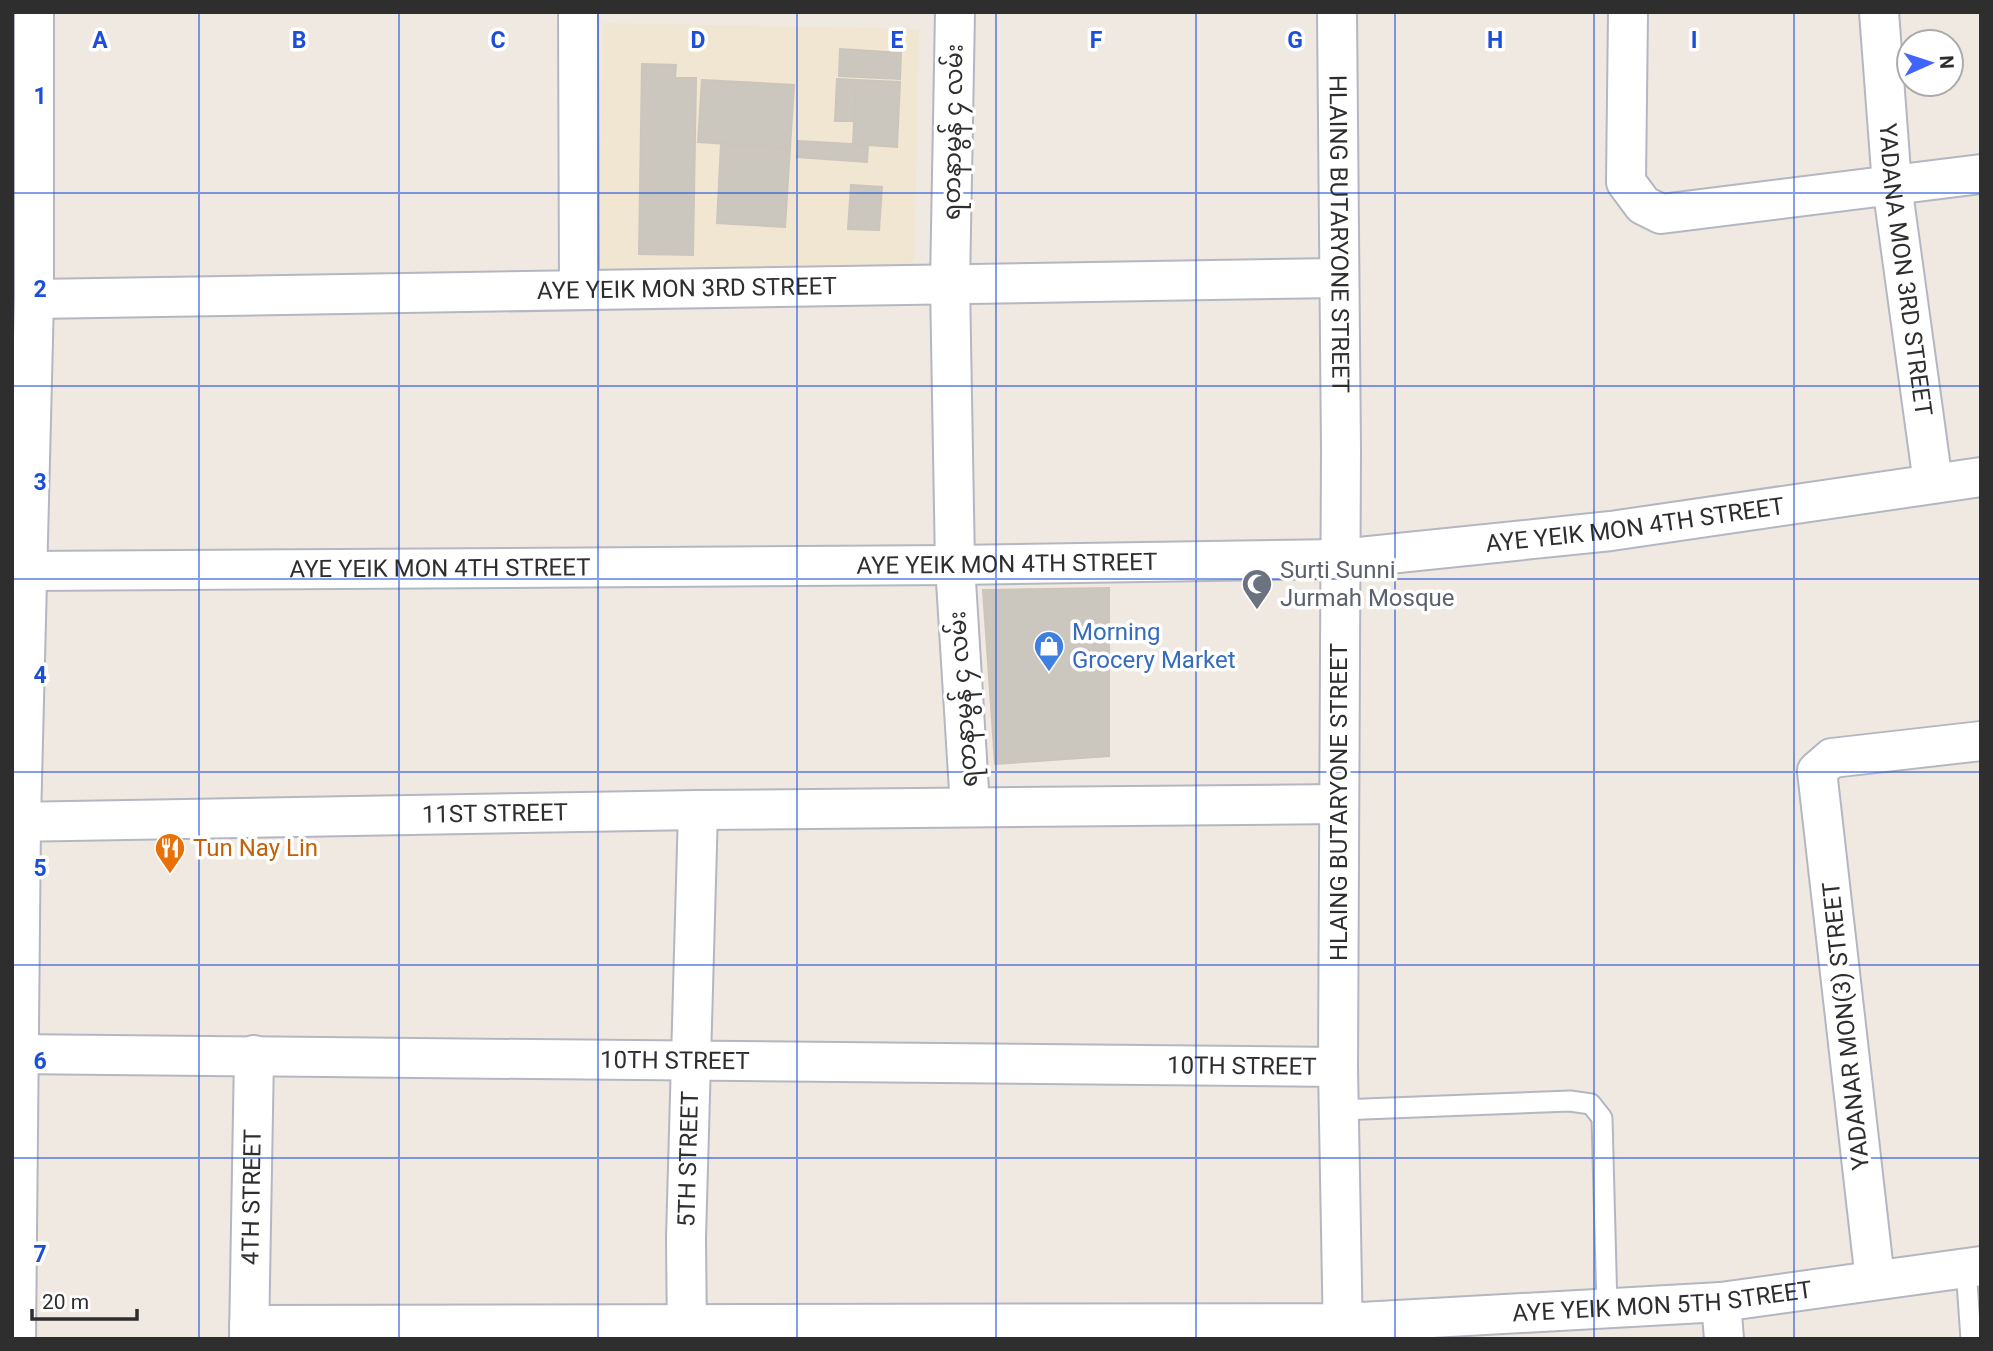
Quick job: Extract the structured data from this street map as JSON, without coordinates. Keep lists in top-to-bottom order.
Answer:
{
  "streets": {
    "street": [
      "ရတနာမွန် ၄ လမ်း",
      "HLAING BUTARYONE STREET",
      "YADANA MON 3RD STREET",
      "AYE YEIK MON 3RD STREET",
      "AYE YEIK MON 4TH STREET",
      "11ST STREET",
      "YADANAR MON(3) STREET",
      "10TH STREET",
      "5TH STREET",
      "4TH STREET",
      "AYE YEIK MON 5TH STREET"
    ]
  },
  "crossings": [
    ["ရတနာမွန် ၄ လမ်း", "HLAING BUTARYONE STREET"],
    ["ရတနာမွန် ၄ လမ်း", "AYE YEIK MON 3RD STREET"],
    ["ရတနာမွန် ၄ လမ်း", "AYE YEIK MON 4TH STREET"],
    ["ရတနာမွန် ၄ လမ်း", "11ST STREET"],
    ["HLAING BUTARYONE STREET", "AYE YEIK MON 3RD STREET"],
    ["HLAING BUTARYONE STREET", "AYE YEIK MON 4TH STREET"],
    ["HLAING BUTARYONE STREET", "10TH STREET"],
    ["HLAING BUTARYONE STREET", "AYE YEIK MON 5TH STREET"],
    ["YADANA MON 3RD STREET", "AYE YEIK MON 4TH STREET"],
    ["11ST STREET", "5TH STREET"],
    ["YADANAR MON(3) STREET", "AYE YEIK MON 5TH STREET"],
    ["10TH STREET", "5TH STREET"],
    ["10TH STREET", "4TH STREET"],
    ["5TH STREET", "AYE YEIK MON 5TH STREET"],
    ["4TH STREET", "AYE YEIK MON 5TH STREET"]
  ],
  "places": {
    "mosque": ["Surti Sunni Jurmah Mosque"],
    "shop": ["Morning Grocery Market"],
    "restaurant": ["Tun Nay Lin"]
  },
  "scale_bar": "20 m",
  "north": "right",
  "grid": {
    "columns": [
      "A",
      "B",
      "C",
      "D",
      "E",
      "F",
      "G",
      "H",
      "I"
    ],
    "rows": [
      "1",
      "2",
      "3",
      "4",
      "5",
      "6",
      "7"
    ]
  }
}
